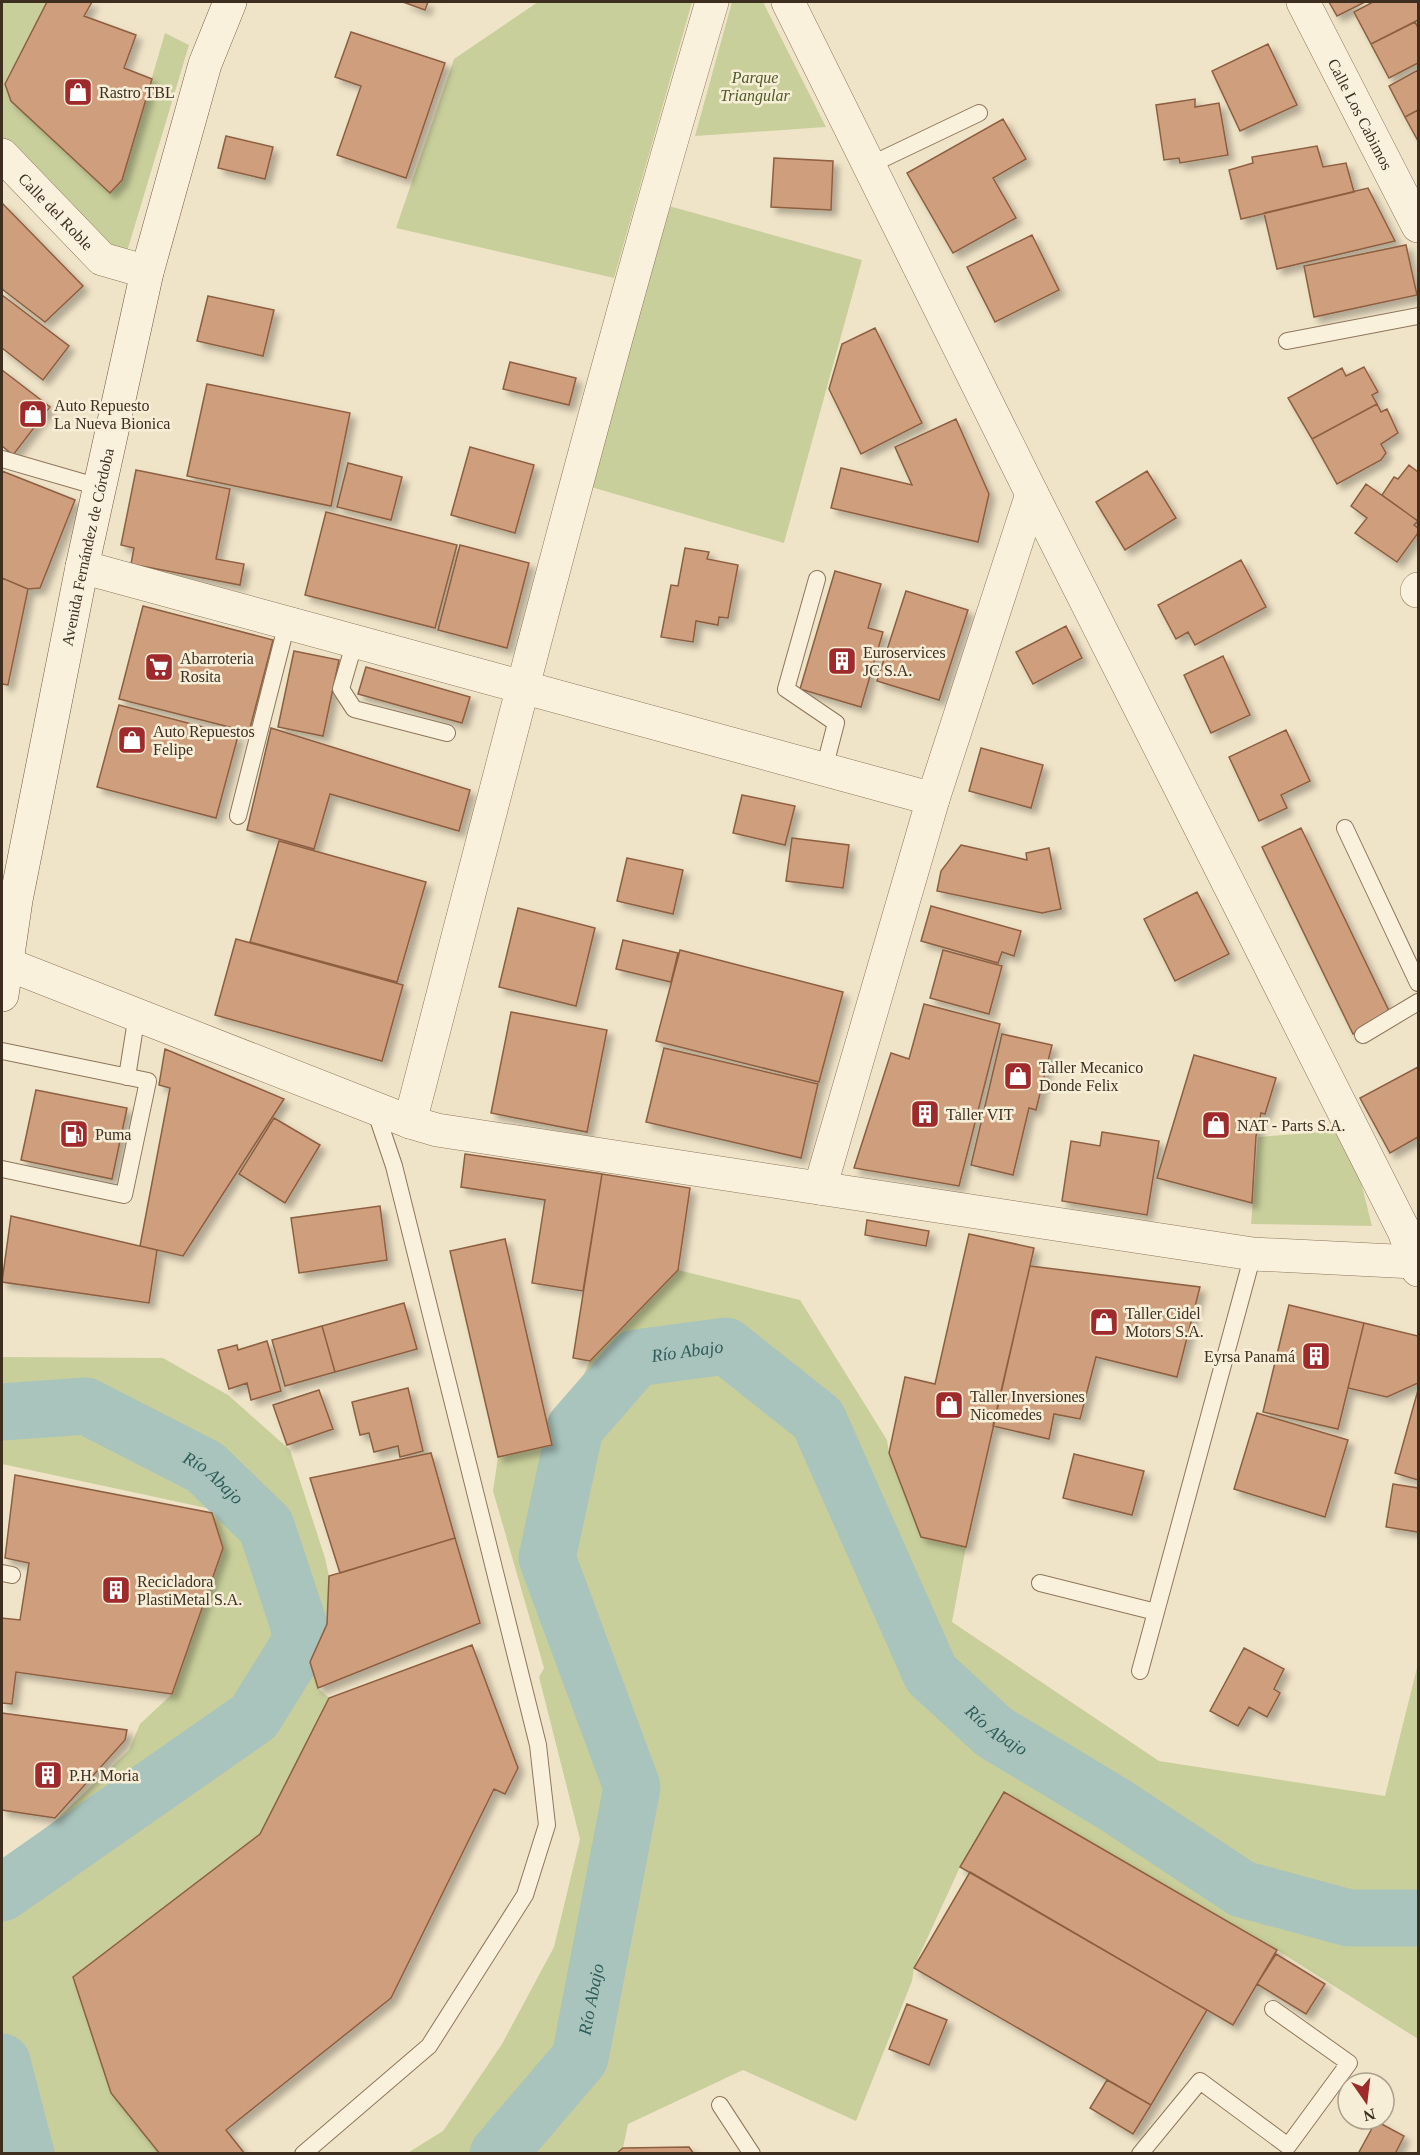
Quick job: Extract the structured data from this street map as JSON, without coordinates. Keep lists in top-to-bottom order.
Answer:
{
  "streets": {
    "street": ["Calle Los Cabimos", "Calle del Roble", "Avenida Fernández de Córdoba"]
  },
  "crossings": [
    ["Calle del Roble", "Avenida Fernández de Córdoba"]
  ],
  "water": ["Río Abajo"],
  "parks": ["Parque Triangular"],
  "places": {
    "shop": [
      "Rastro TBL",
      "Auto Repuesto La Nueva Bionica",
      "Auto Repuestos Felipe",
      "Taller Mecanico Donde Felix",
      "NAT - Parts S.A.",
      "Taller Cidel Motors S.A.",
      "Taller Inversiones Nicomedes"
    ],
    "building": [
      "Euroservices JC S.A.",
      "Taller VIT",
      "Eyrsa Panamá",
      "Recicladora PlastiMetal S.A.",
      "P.H. Moria"
    ],
    "supermarket": ["Abarroteria Rosita"],
    "fuel station": ["Puma"]
  },
  "north": "bottom"
}
